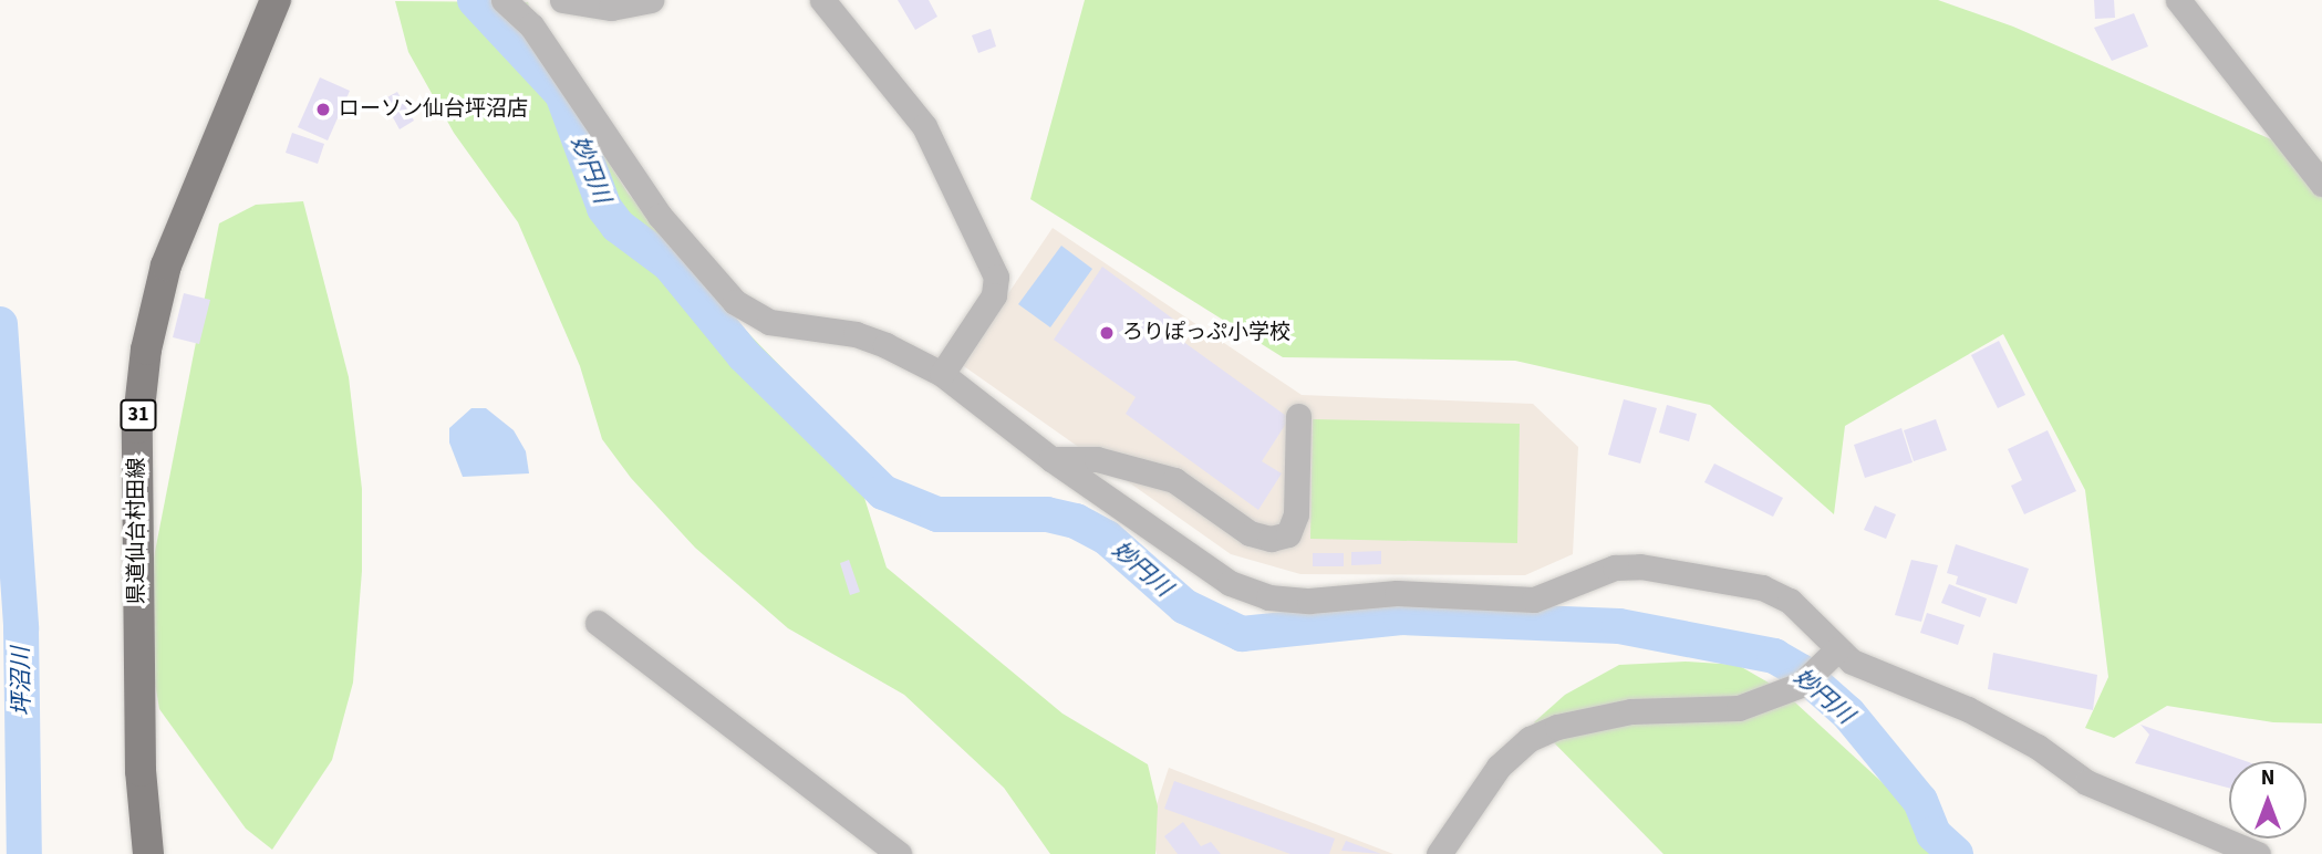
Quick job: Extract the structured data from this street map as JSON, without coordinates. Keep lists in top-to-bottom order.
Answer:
{
  "streets": {
    "main road": ["31", "県道仙台村田線"]
  },
  "water": ["妙円川", "坪沼川"],
  "places": ["ローソン仙台坪沼店", "ろりぽっぷ小学校"],
  "north": "top"
}
